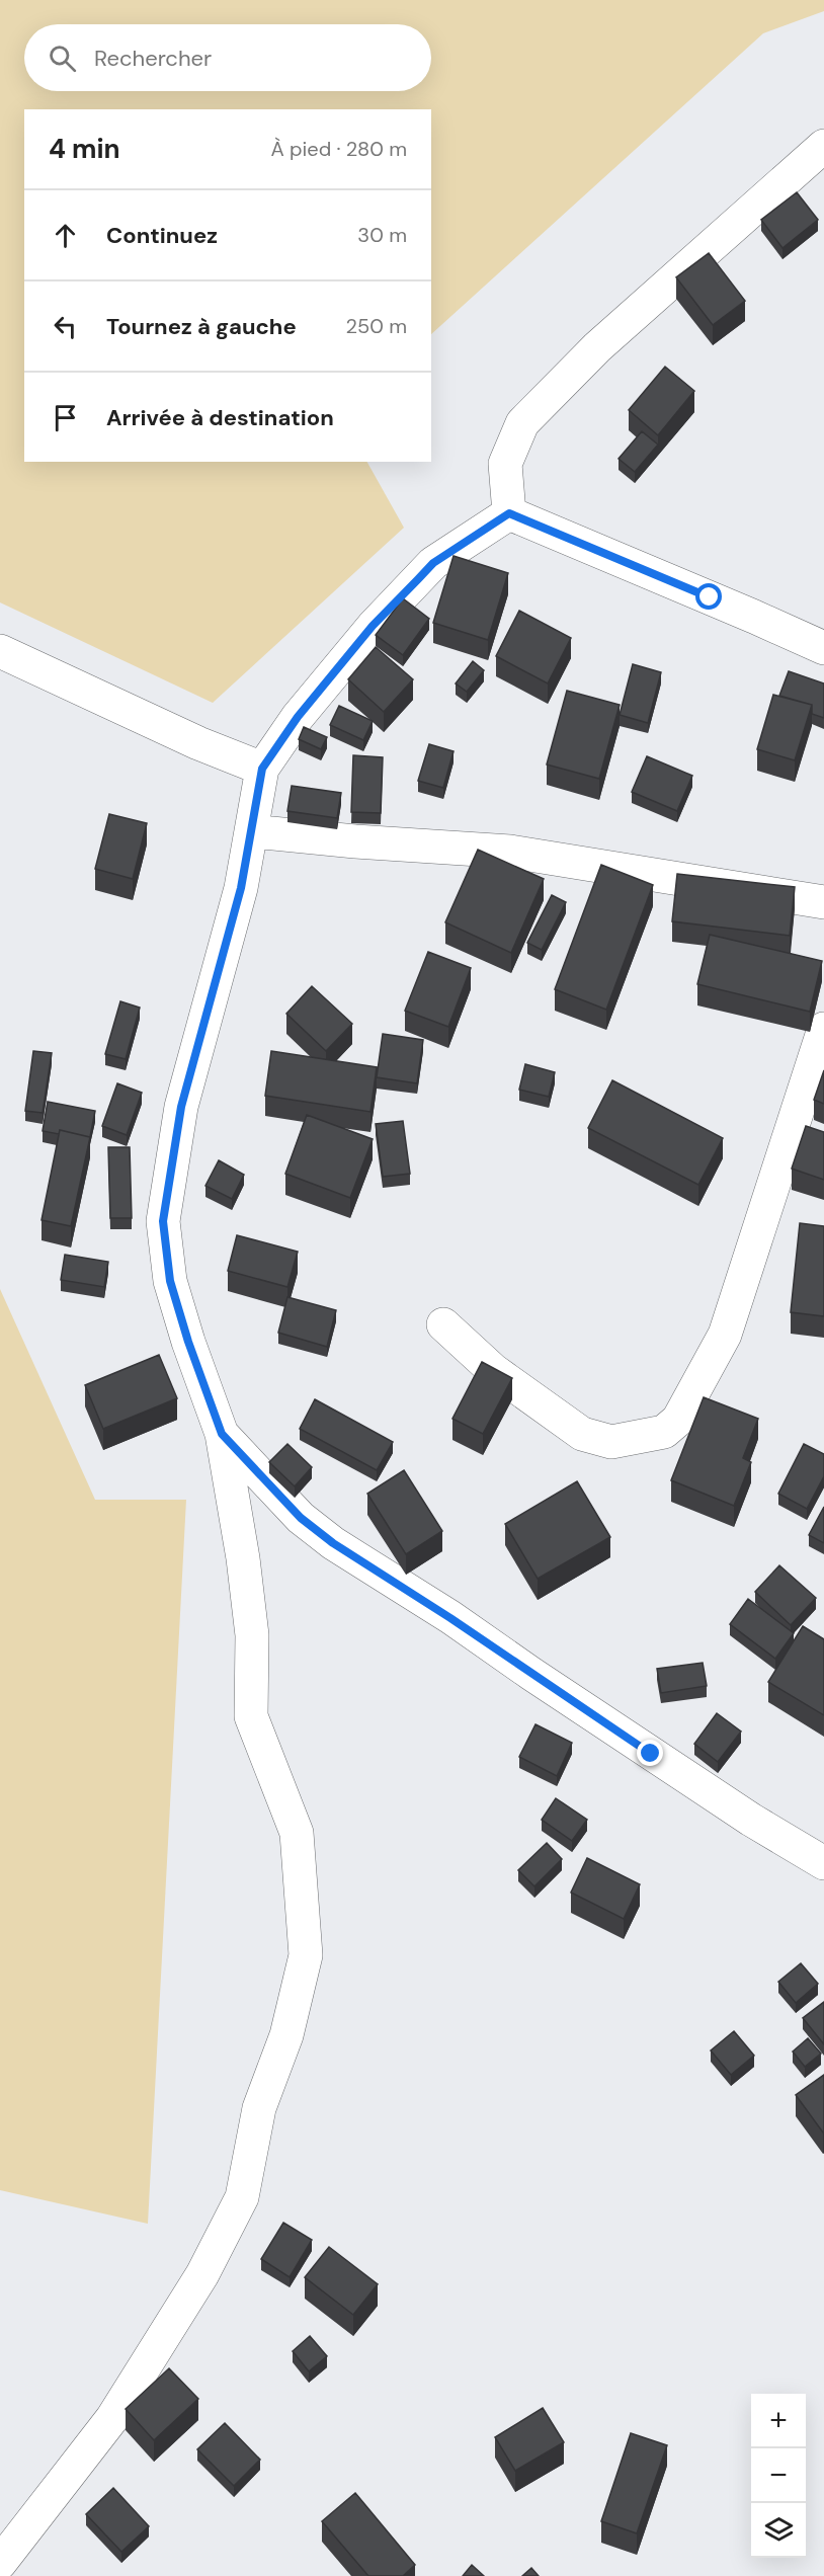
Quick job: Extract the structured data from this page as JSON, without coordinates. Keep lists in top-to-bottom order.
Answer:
{
  "page": {
    "search": "Rechercher",
    "heading": ["4 min", "À pied · 280 m"],
    "list": [
      ["Continuez", "30 m"],
      ["Tournez à gauche", "250 m"],
      "Arrivée à destination"
    ],
    "map_buttons": ["+", "−"]
  }
}
